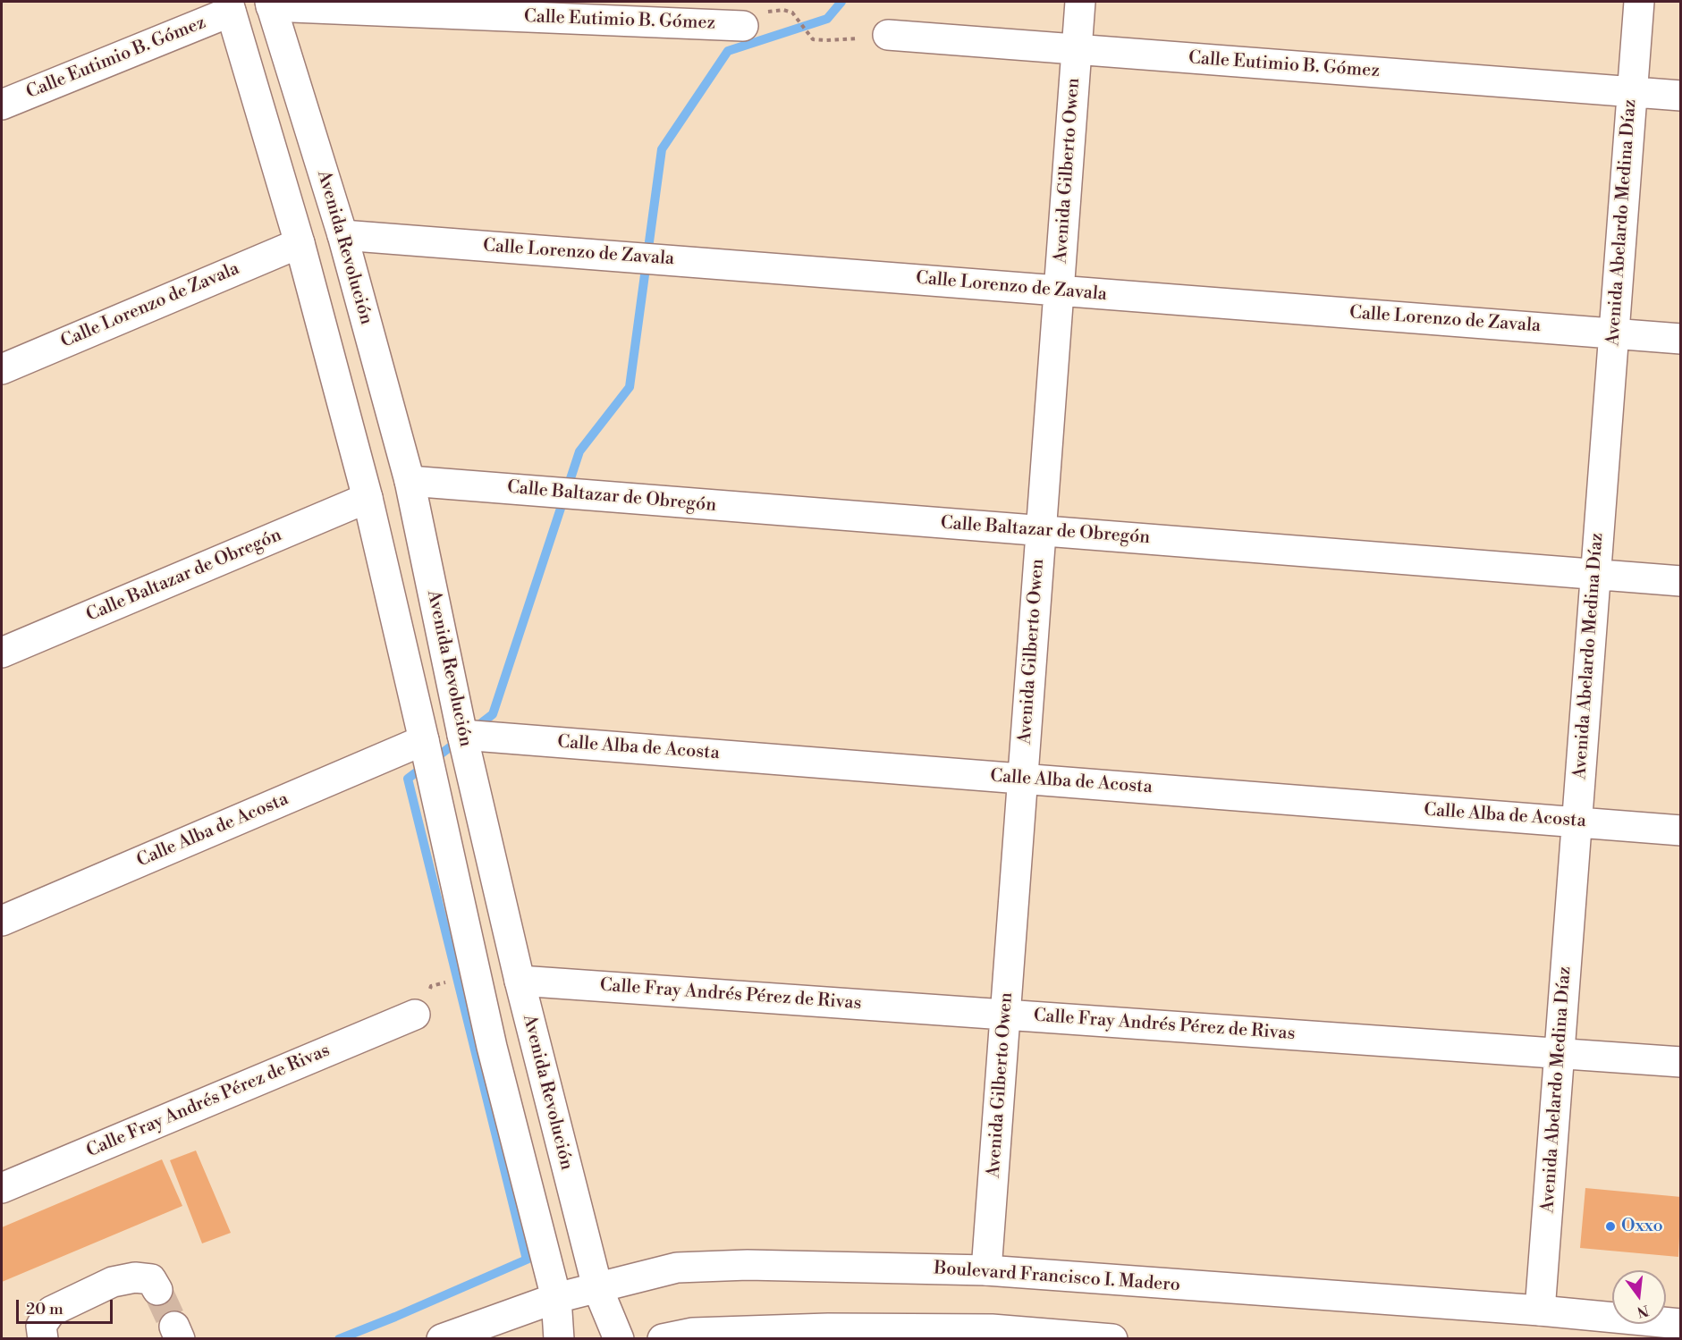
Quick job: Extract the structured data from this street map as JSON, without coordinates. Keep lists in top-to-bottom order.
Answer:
{
  "streets": {
    "street": [
      "Calle Eutimio B. Gómez",
      "Avenida Gilberto Owen",
      "Avenida Abelardo Medina Díaz",
      "Avenida Revolución",
      "Calle Lorenzo de Zavala",
      "Calle Baltazar de Obregón",
      "Calle Alba de Acosta",
      "Calle Fray Andrés Pérez de Rivas",
      "Boulevard Francisco I. Madero"
    ]
  },
  "crossings": [
    ["Calle Eutimio B. Gómez", "Avenida Gilberto Owen"],
    ["Calle Eutimio B. Gómez", "Avenida Abelardo Medina Díaz"],
    ["Calle Eutimio B. Gómez", "Avenida Revolución"],
    ["Avenida Gilberto Owen", "Calle Lorenzo de Zavala"],
    ["Avenida Gilberto Owen", "Calle Baltazar de Obregón"],
    ["Avenida Gilberto Owen", "Calle Alba de Acosta"],
    ["Avenida Gilberto Owen", "Calle Fray Andrés Pérez de Rivas"],
    ["Avenida Gilberto Owen", "Boulevard Francisco I. Madero"],
    ["Avenida Abelardo Medina Díaz", "Calle Lorenzo de Zavala"],
    ["Avenida Abelardo Medina Díaz", "Calle Baltazar de Obregón"],
    ["Avenida Abelardo Medina Díaz", "Calle Alba de Acosta"],
    ["Avenida Abelardo Medina Díaz", "Calle Fray Andrés Pérez de Rivas"],
    ["Avenida Abelardo Medina Díaz", "Boulevard Francisco I. Madero"],
    ["Avenida Revolución", "Calle Lorenzo de Zavala"],
    ["Avenida Revolución", "Calle Baltazar de Obregón"],
    ["Avenida Revolución", "Calle Alba de Acosta"],
    ["Avenida Revolución", "Calle Fray Andrés Pérez de Rivas"],
    ["Avenida Revolución", "Boulevard Francisco I. Madero"]
  ],
  "places": ["Oxxo"],
  "scale_bar": "20 m",
  "north": "bottom"
}
